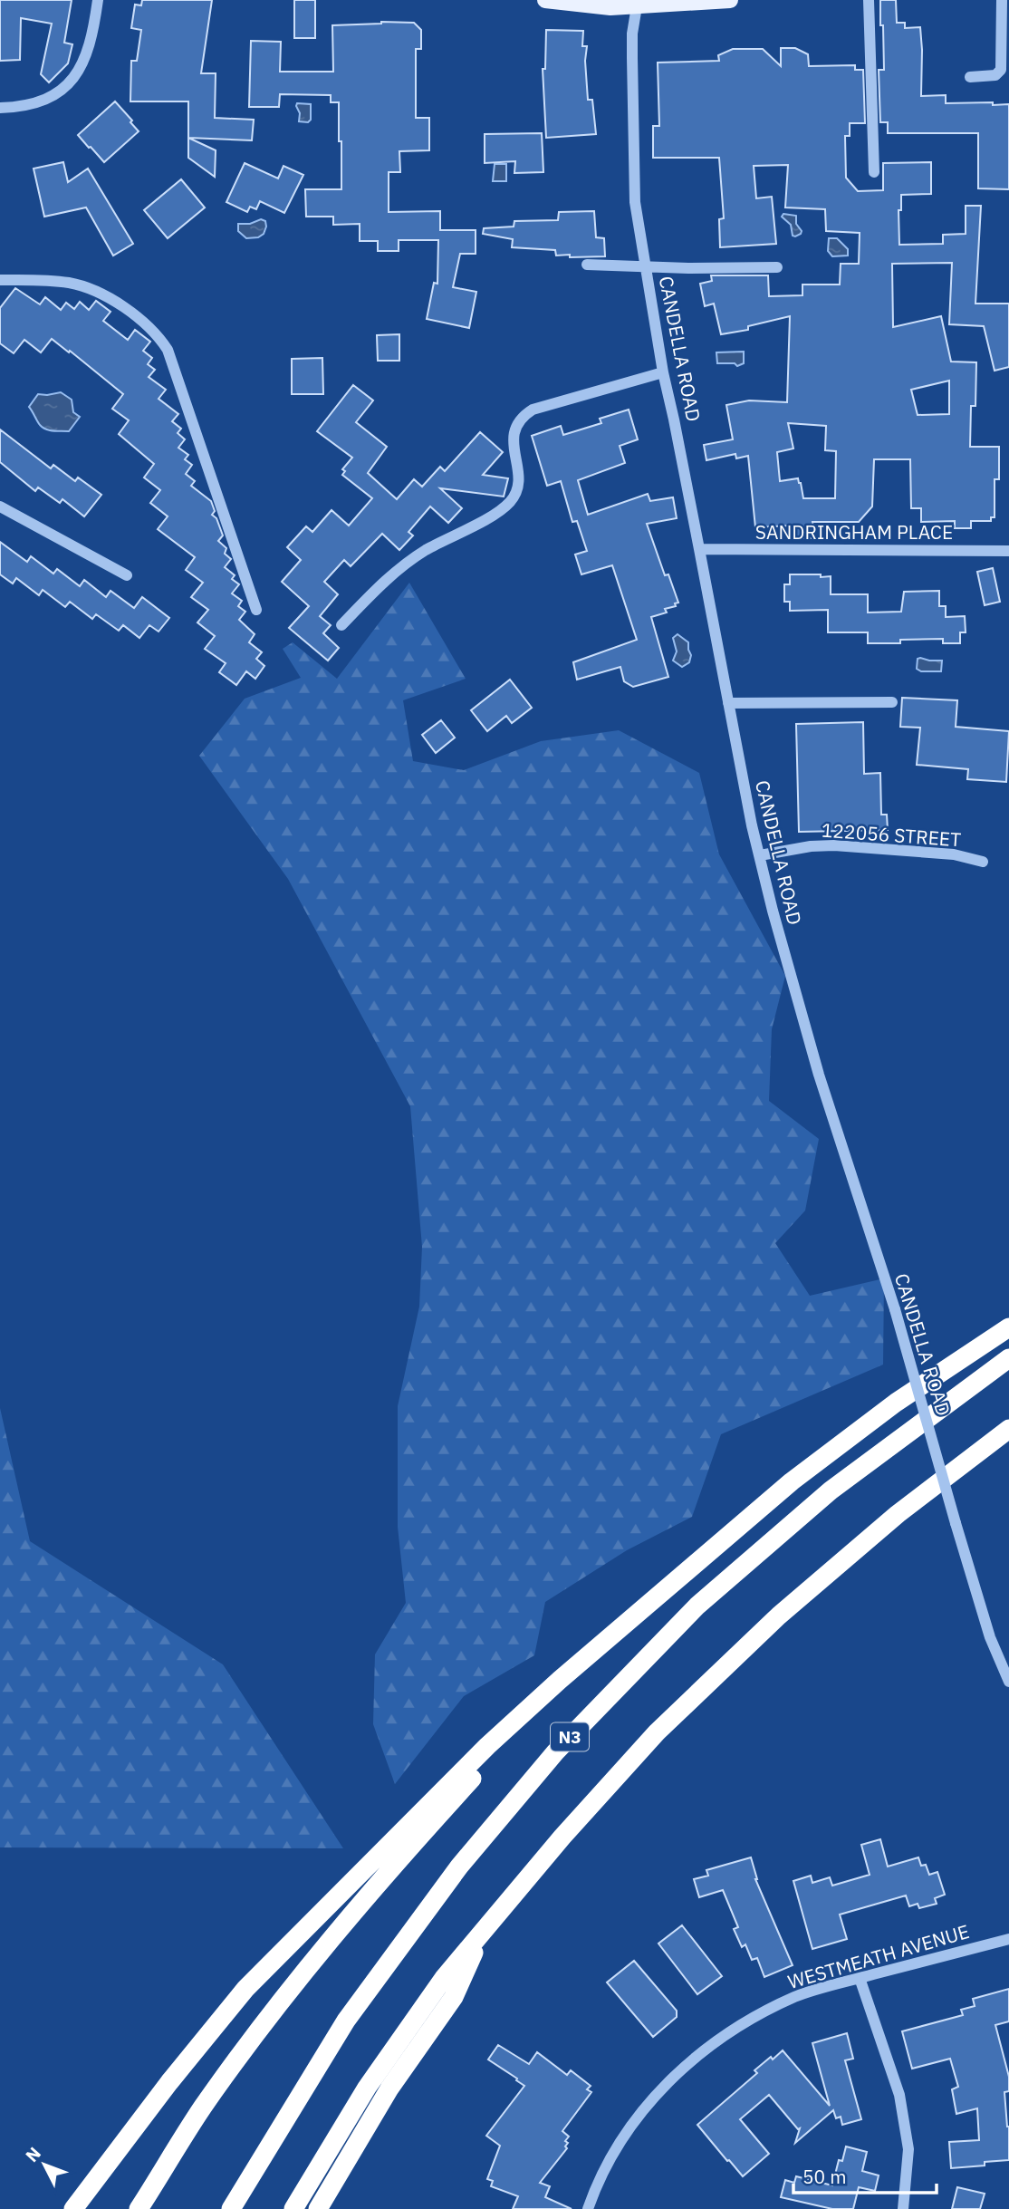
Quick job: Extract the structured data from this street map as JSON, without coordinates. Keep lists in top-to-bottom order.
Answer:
{
  "streets": {
    "highway": ["N3"],
    "street": [
      "CANDELLA ROAD",
      "SANDRINGHAM PLACE",
      "122056 STREET",
      "WESTMEATH AVENUE"
    ]
  },
  "crossings": [
    ["CANDELLA ROAD", "SANDRINGHAM PLACE"],
    ["CANDELLA ROAD", "122056 STREET"]
  ],
  "scale_bar": "50 m",
  "north": "top left"
}
